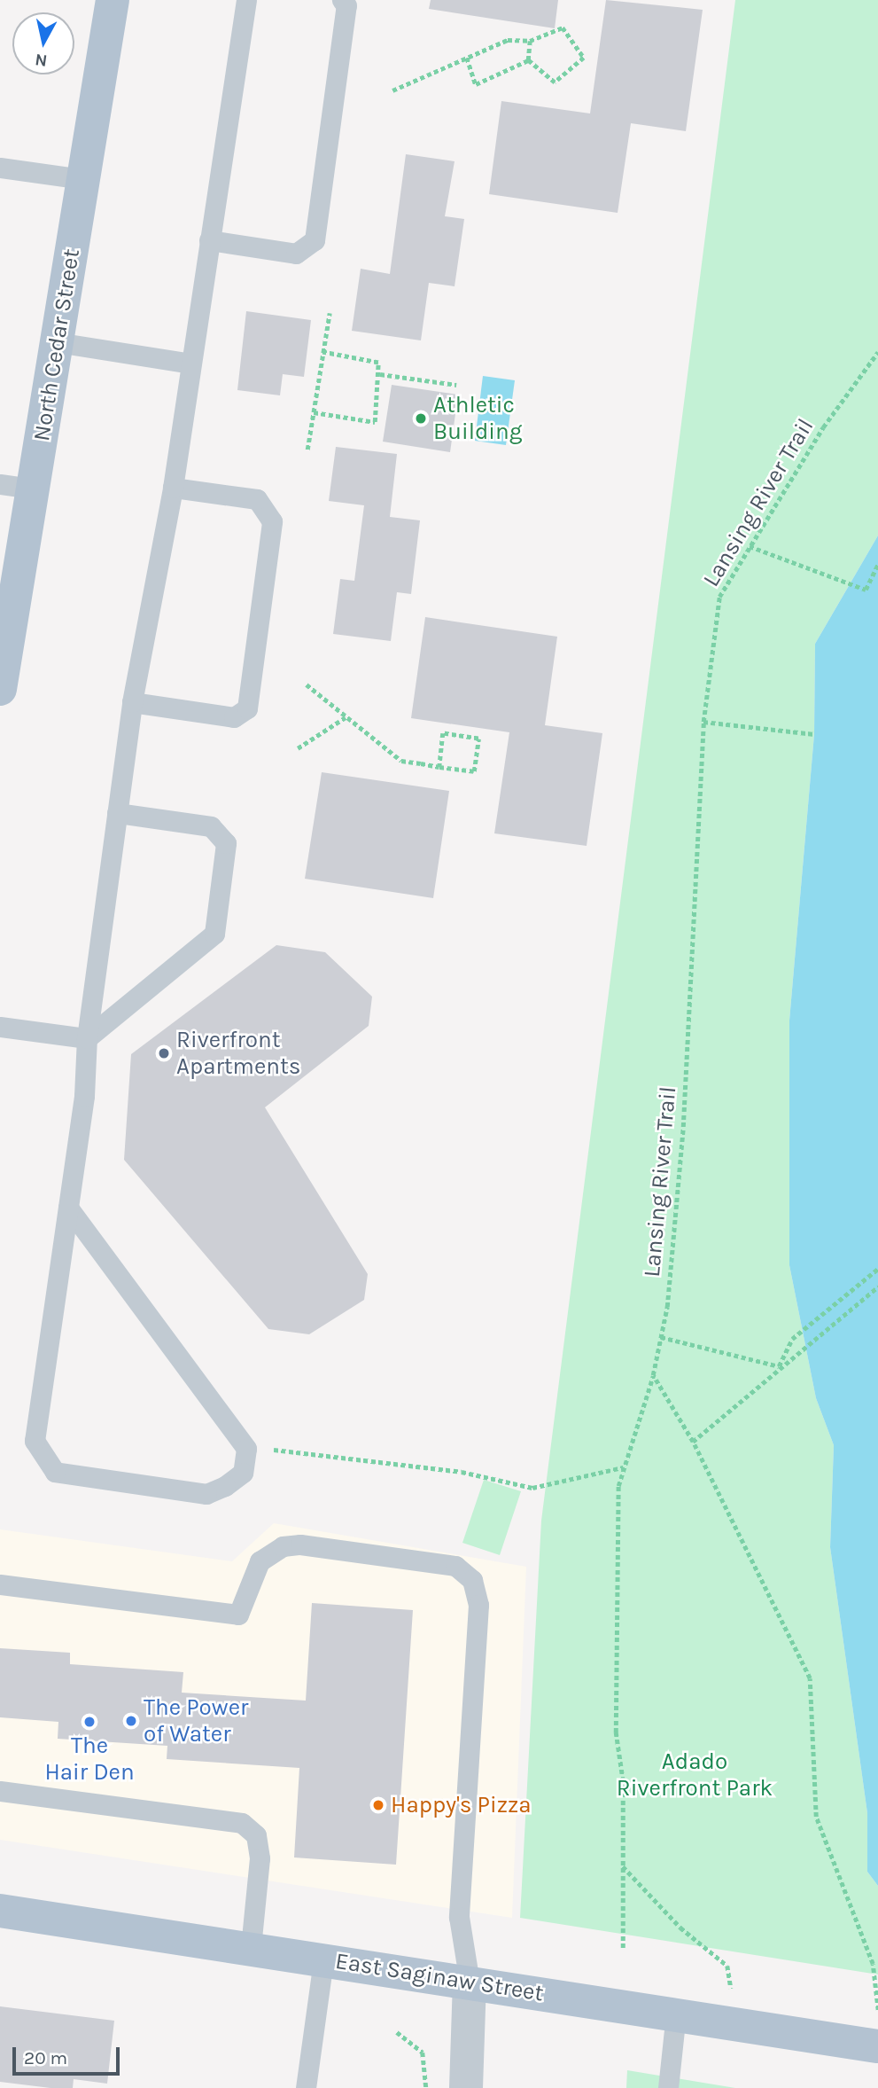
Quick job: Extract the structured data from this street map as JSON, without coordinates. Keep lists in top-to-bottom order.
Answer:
{
  "streets": {
    "main road": ["North Cedar Street", "East Saginaw Street"],
    "path": ["Lansing River Trail"]
  },
  "parks": ["Adado Riverfront Park"],
  "places": [
    "Athletic Building",
    "Riverfront Apartments",
    "The Power of Water",
    "The Hair Den",
    "Happy's Pizza"
  ],
  "scale_bar": "20 m",
  "north": "bottom"
}
